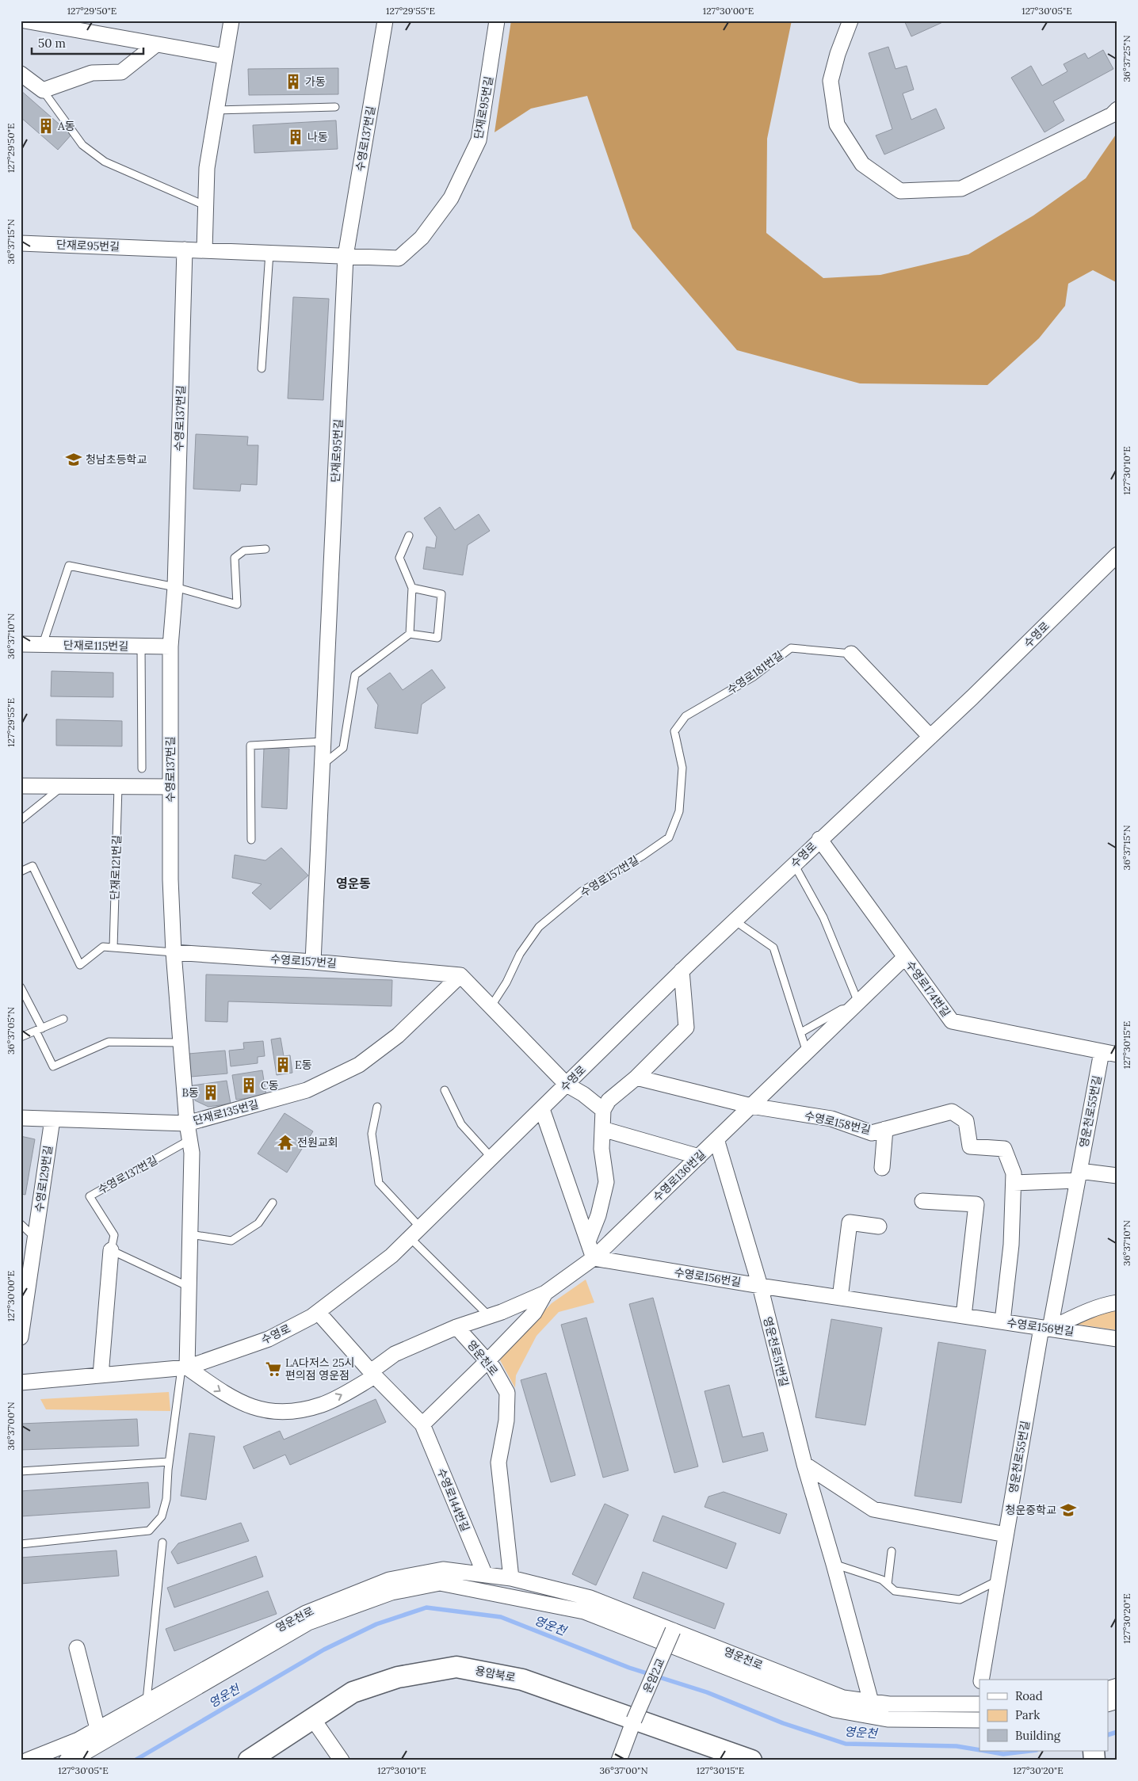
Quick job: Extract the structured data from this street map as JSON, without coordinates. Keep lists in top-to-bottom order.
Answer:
{
  "streets": {
    "street": [
      "단재로95번길",
      "수영로137번길",
      "수영로",
      "단재로115번길",
      "수영로181번길",
      "수영로157번길",
      "수영로174번길",
      "영운천로55번길",
      "단재로135번길",
      "수영로158번길",
      "수영로136번길",
      "수영로129번길",
      "수영로156번길",
      "영운천로51번길",
      "영운천로",
      "수영로144번길",
      "용암북로",
      "운암2교"
    ],
    "lane": ["단재로121번길"]
  },
  "crossings": [
    ["단재로95번길", "수영로137번길"],
    ["단재로95번길", "수영로157번길"],
    ["수영로137번길", "수영로"],
    ["수영로137번길", "단재로115번길"],
    ["수영로137번길", "수영로157번길"],
    ["수영로137번길", "단재로135번길"],
    ["수영로137번길", "수영로136번길"],
    ["수영로", "수영로181번길"],
    ["수영로", "수영로174번길"],
    ["수영로", "수영로136번길"],
    ["수영로", "수영로144번길"],
    ["수영로181번길", "수영로157번길"],
    ["수영로157번길", "단재로135번길"],
    ["수영로174번길", "영운천로55번길"],
    ["수영로174번길", "수영로136번길"],
    ["영운천로55번길", "수영로156번길"],
    ["단재로135번길", "수영로129번길"],
    ["수영로158번길", "수영로136번길"],
    ["수영로136번길", "수영로156번길"],
    ["수영로136번길", "영운천로51번길"],
    ["수영로136번길", "영운천로"],
    ["수영로136번길", "수영로144번길"],
    ["수영로156번길", "영운천로51번길"],
    ["영운천로51번길", "영운천로"],
    ["영운천로", "수영로144번길"],
    ["영운천로", "운암2교"],
    ["용암북로", "운암2교"]
  ],
  "districts": ["영운동"],
  "water": ["영운천"],
  "places": {
    "building": [
      "가동",
      "A동",
      "나동",
      "E동",
      "C동",
      "B동"
    ],
    "school or university": ["청남초등학교", "청운중학교"],
    "temple": ["전원교회"],
    "supermarket": ["LA다저스 25시 편의점 영운점"]
  },
  "legend": ["Road", "Park", "Building"],
  "scale_bar": "50 m",
  "coordinates": [
    "127°29'50\"E",
    "127°29'55\"E",
    "127°30'00\"E",
    "127°30'05\"E",
    "36°37'25\"N",
    "36°37'15\"N",
    "127°30'10\"E",
    "36°37'10\"N",
    "36°37'05\"N",
    "127°30'15\"E",
    "36°37'00\"N",
    "127°30'20\"E"
  ]
}
